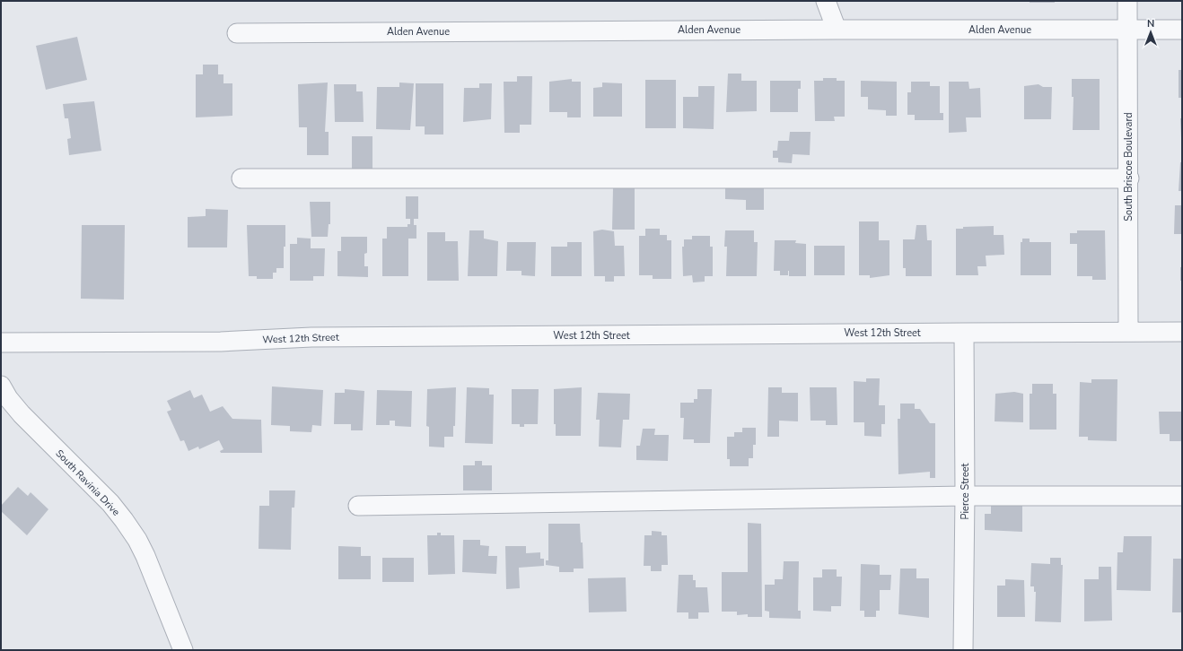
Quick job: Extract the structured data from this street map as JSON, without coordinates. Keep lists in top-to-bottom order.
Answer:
{
  "streets": {
    "street": [
      "Alden Avenue",
      "South Briscoe Boulevard",
      "West 12th Street",
      "South Ravinia Drive",
      "Pierce Street"
    ]
  },
  "crossings": [
    ["Alden Avenue", "South Briscoe Boulevard"],
    ["South Briscoe Boulevard", "West 12th Street"],
    ["West 12th Street", "Pierce Street"]
  ],
  "north": "top"
}
